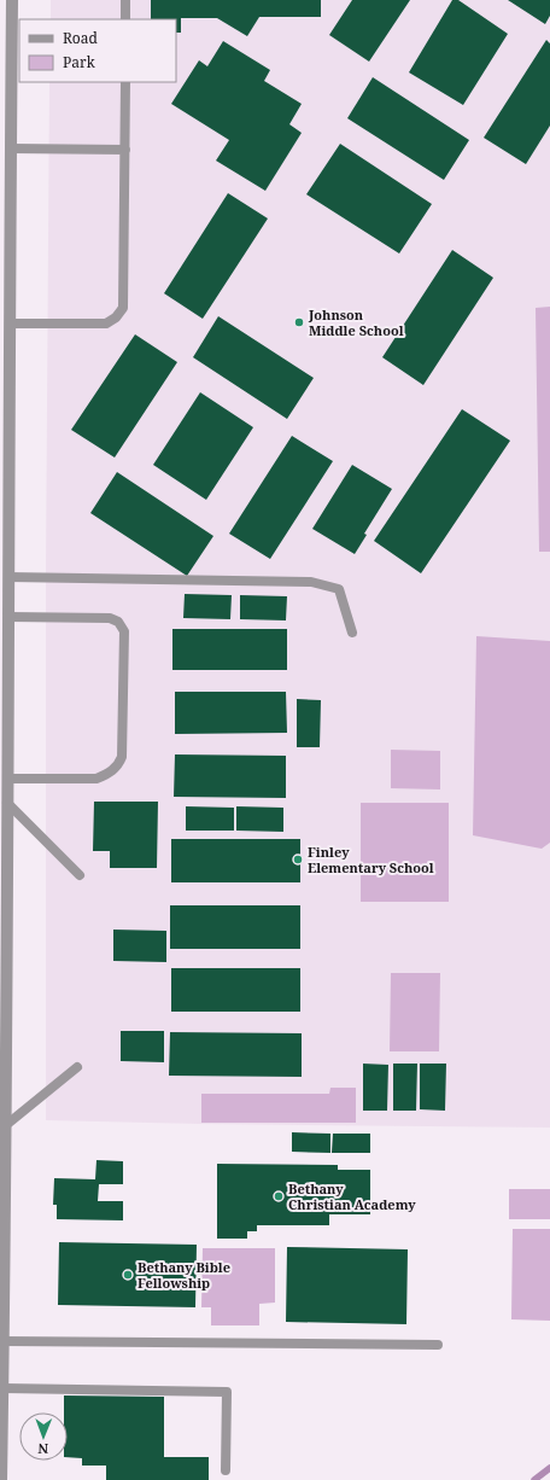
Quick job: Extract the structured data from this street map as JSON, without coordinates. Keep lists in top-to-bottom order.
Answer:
{
  "places": [
    "Johnson Middle School",
    "Finley Elementary School",
    "Bethany Christian Academy",
    "Bethany Bible Fellowship"
  ],
  "legend": ["Road", "Park"],
  "north": "bottom"
}
